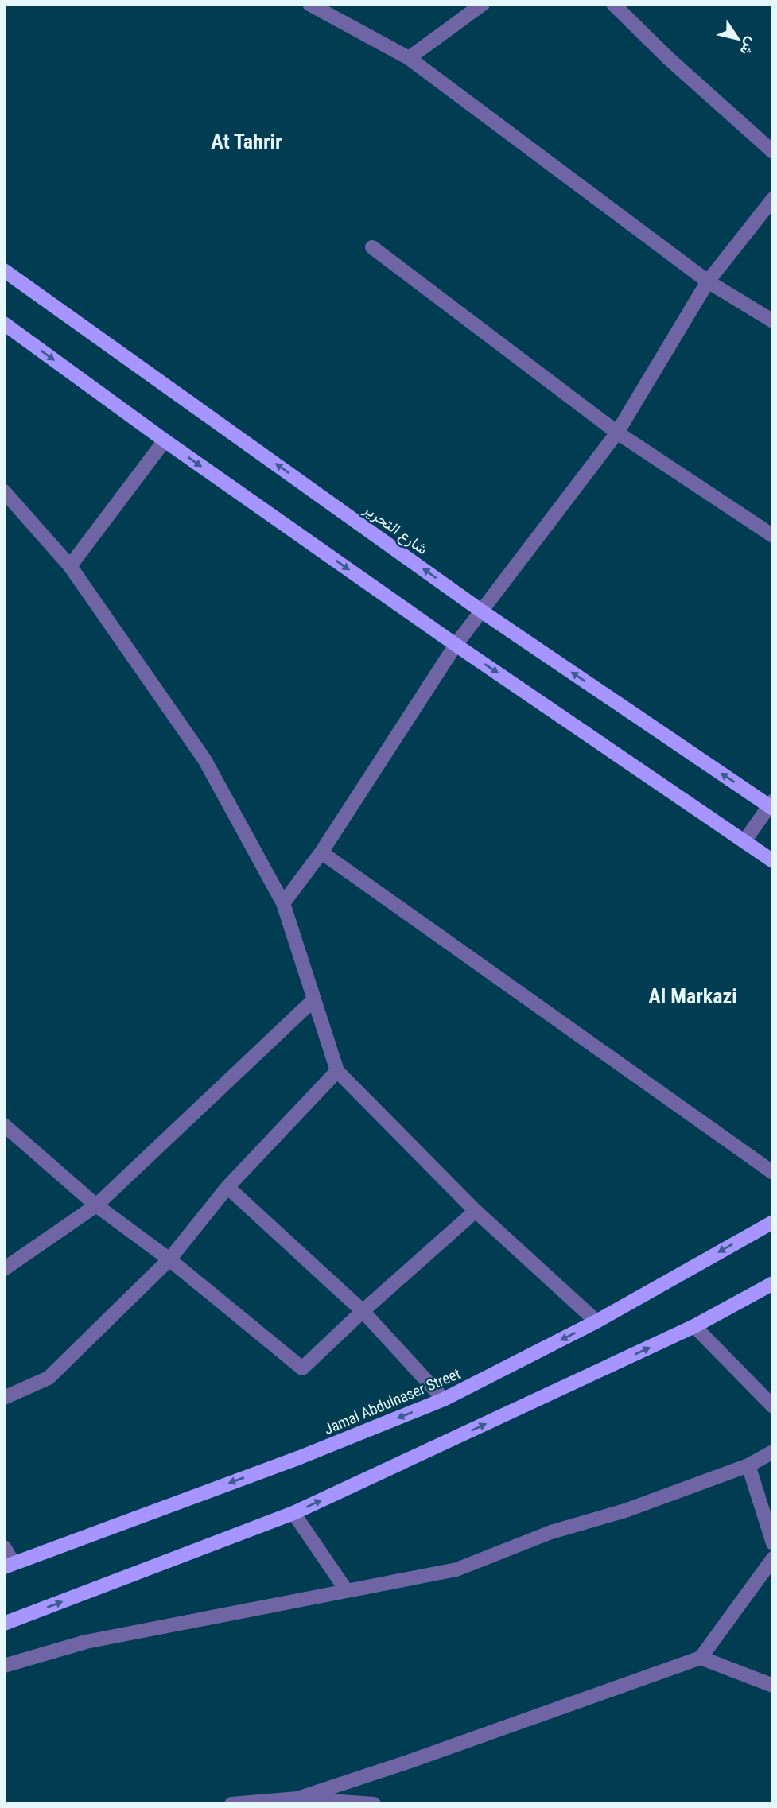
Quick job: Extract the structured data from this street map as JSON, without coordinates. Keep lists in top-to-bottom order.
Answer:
{
  "streets": {
    "main road": ["شارع التحرير", "Jamal Abdulnaser Street"]
  },
  "districts": ["At Tahrir", "Al Markazi"],
  "north": "bottom right"
}
